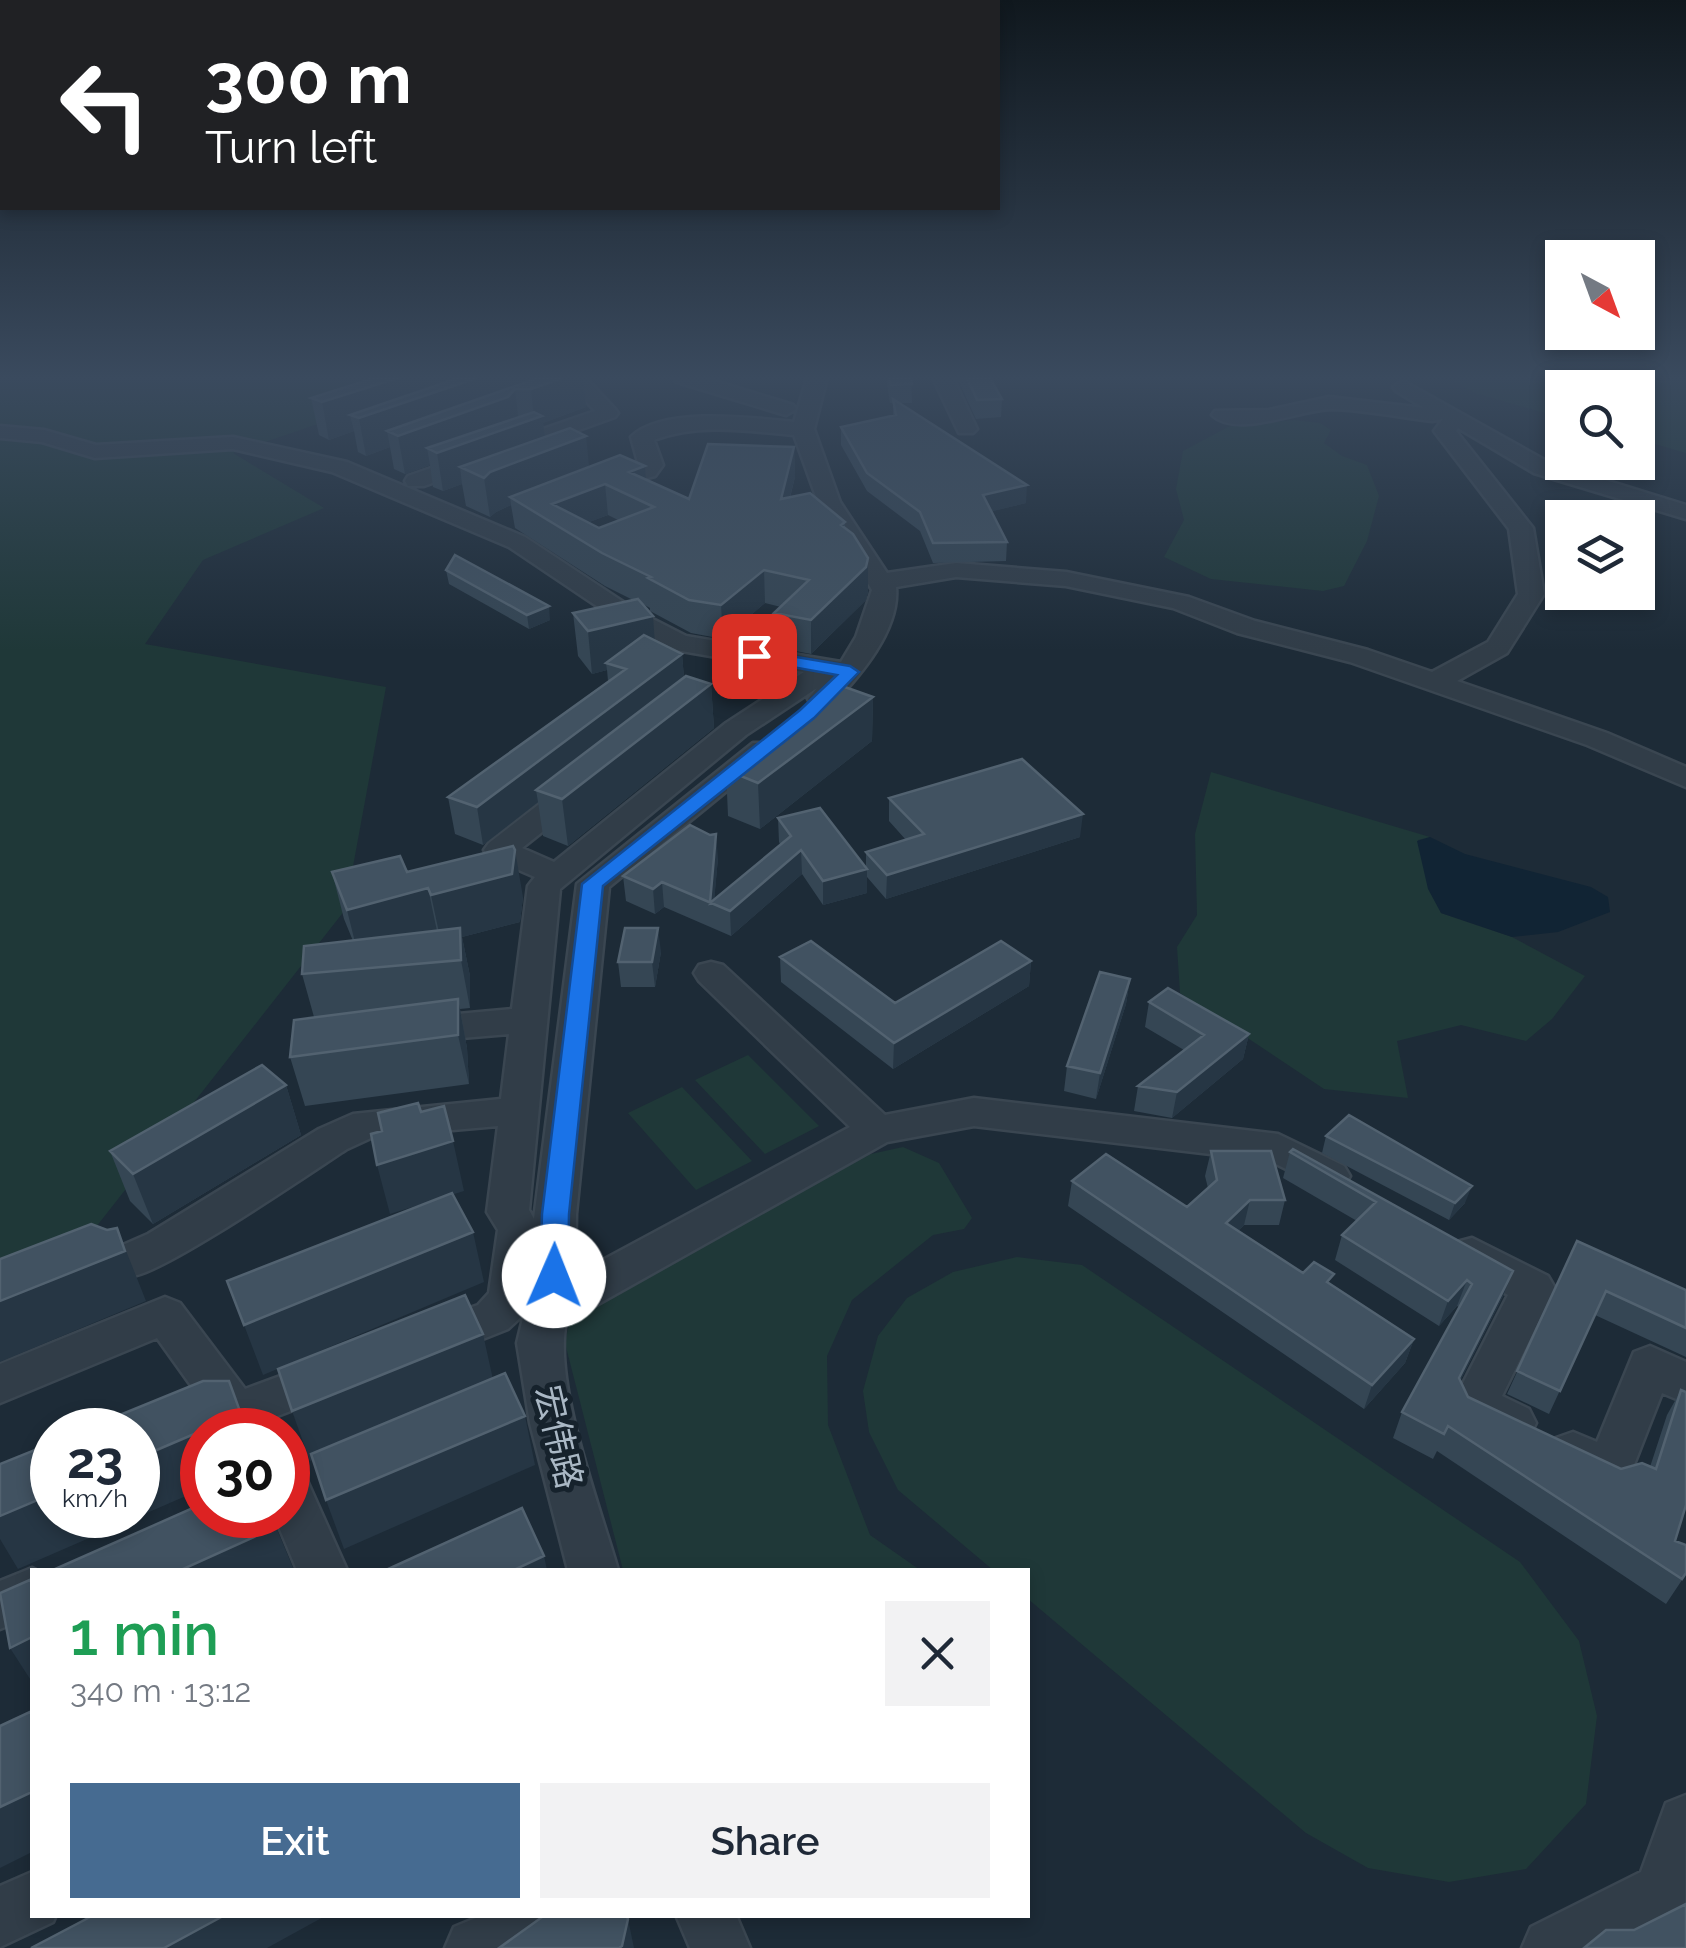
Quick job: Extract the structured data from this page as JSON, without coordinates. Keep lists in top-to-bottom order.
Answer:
{
  "streets": {
    "street": ["宏伟路"]
  },
  "north": "bottom right",
  "page": {
    "turn": ["300 m", "Turn left"],
    "speed": "23 km/h",
    "limit": "30",
    "heading": ["1 min", "340 m · 13:12"],
    "buttons": ["Exit", "Share"]
  }
}
